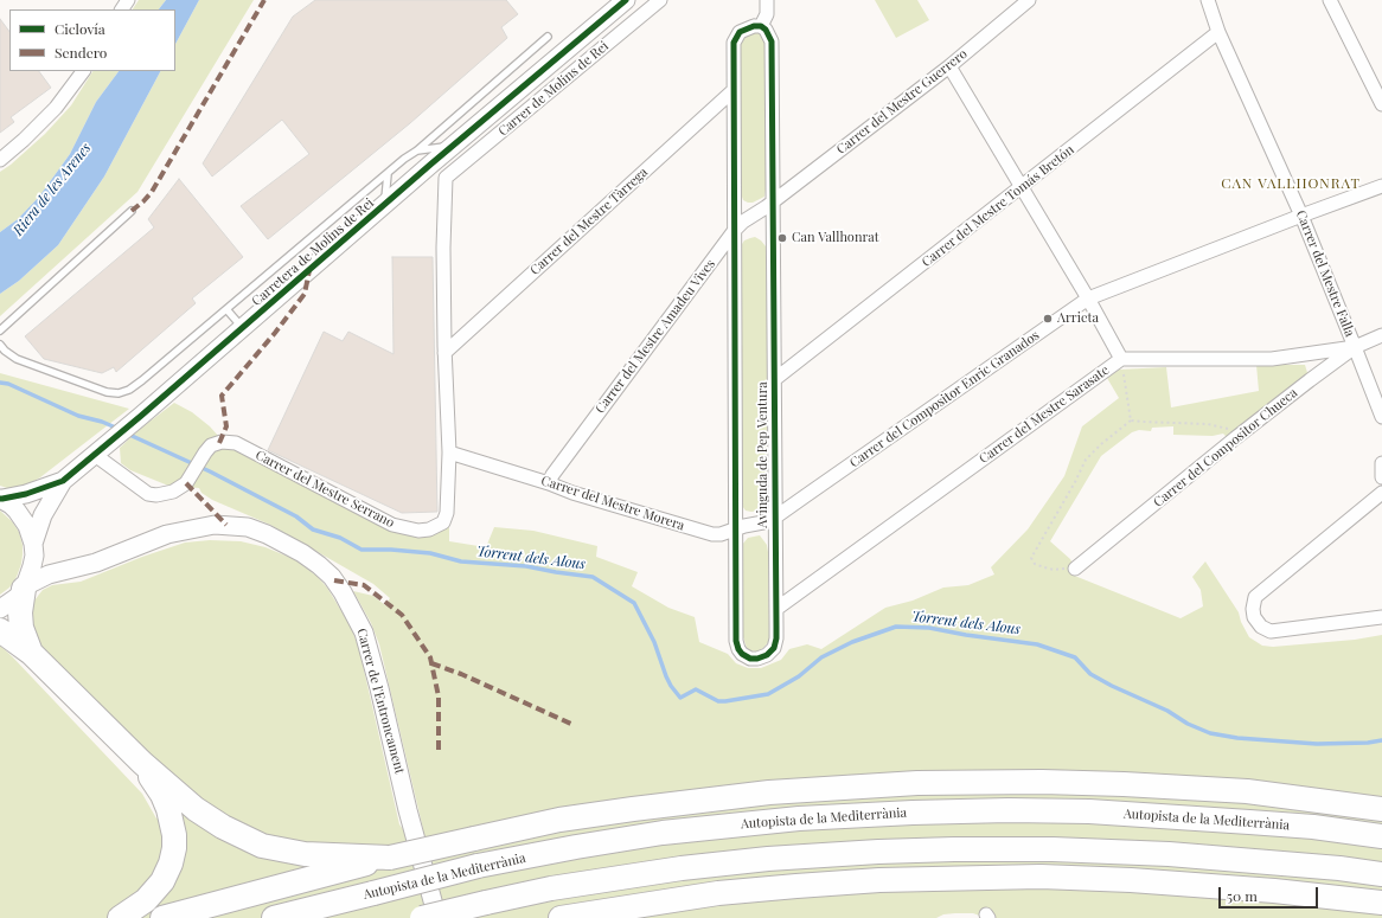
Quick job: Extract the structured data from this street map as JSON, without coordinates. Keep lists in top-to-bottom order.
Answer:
{
  "streets": {
    "highway": ["Autopista de la Mediterrània"],
    "main road": ["Carretera de Molins de Rei", "Carrer de l'Entroncament"],
    "street": [
      "Carrer de Molins de Rei",
      "Carrer del Mestre Guerrero",
      "Carrer del Mestre Tomás Bretón",
      "Carrer del Mestre Tàrrega",
      "Carrer del Mestre Falla",
      "Carrer del Mestre Amadeu Vives",
      "Carrer del Compositor Enric Granados",
      "Carrer del Mestre Sarasate",
      "Carrer del Compositor Chueca",
      "Avinguda de Pep Ventura",
      "Carrer del Mestre Serrano",
      "Carrer del Mestre Morera"
    ]
  },
  "crossings": [
    ["Carrer de Molins de Rei", "Carrer del Mestre Serrano"],
    ["Carrer del Mestre Guerrero", "Carrer del Mestre Amadeu Vives"],
    ["Carrer del Mestre Guerrero", "Avinguda de Pep Ventura"],
    ["Carrer del Mestre Tomás Bretón", "Carrer del Mestre Falla"],
    ["Carrer del Mestre Tomás Bretón", "Avinguda de Pep Ventura"],
    ["Carrer del Mestre Tàrrega", "Avinguda de Pep Ventura"],
    ["Carrer del Mestre Tàrrega", "Carrer del Mestre Serrano"],
    ["Carretera de Molins de Rei", "Carrer del Mestre Serrano"],
    ["Carretera de Molins de Rei", "Carrer de l'Entroncament"],
    ["Carrer del Mestre Falla", "Carrer del Compositor Enric Granados"],
    ["Carrer del Mestre Falla", "Carrer del Mestre Sarasate"],
    ["Carrer del Mestre Falla", "Carrer del Compositor Chueca"],
    ["Carrer del Mestre Amadeu Vives", "Avinguda de Pep Ventura"],
    ["Carrer del Mestre Amadeu Vives", "Carrer del Mestre Morera"],
    ["Carrer del Compositor Enric Granados", "Avinguda de Pep Ventura"],
    ["Carrer del Compositor Enric Granados", "Carrer del Mestre Morera"],
    ["Carrer del Mestre Sarasate", "Carrer del Compositor Chueca"],
    ["Carrer del Mestre Sarasate", "Avinguda de Pep Ventura"],
    ["Avinguda de Pep Ventura", "Carrer del Mestre Morera"],
    ["Carrer del Mestre Serrano", "Carrer del Mestre Morera"]
  ],
  "districts": ["CAN VALLHONRAT"],
  "water": ["Riera de les Arenes", "Torrent dels Alous"],
  "places": ["Can Vallhonrat", "Arrieta"],
  "legend": ["Ciclovía", "Sendero"],
  "scale_bar": "50 m"
}
